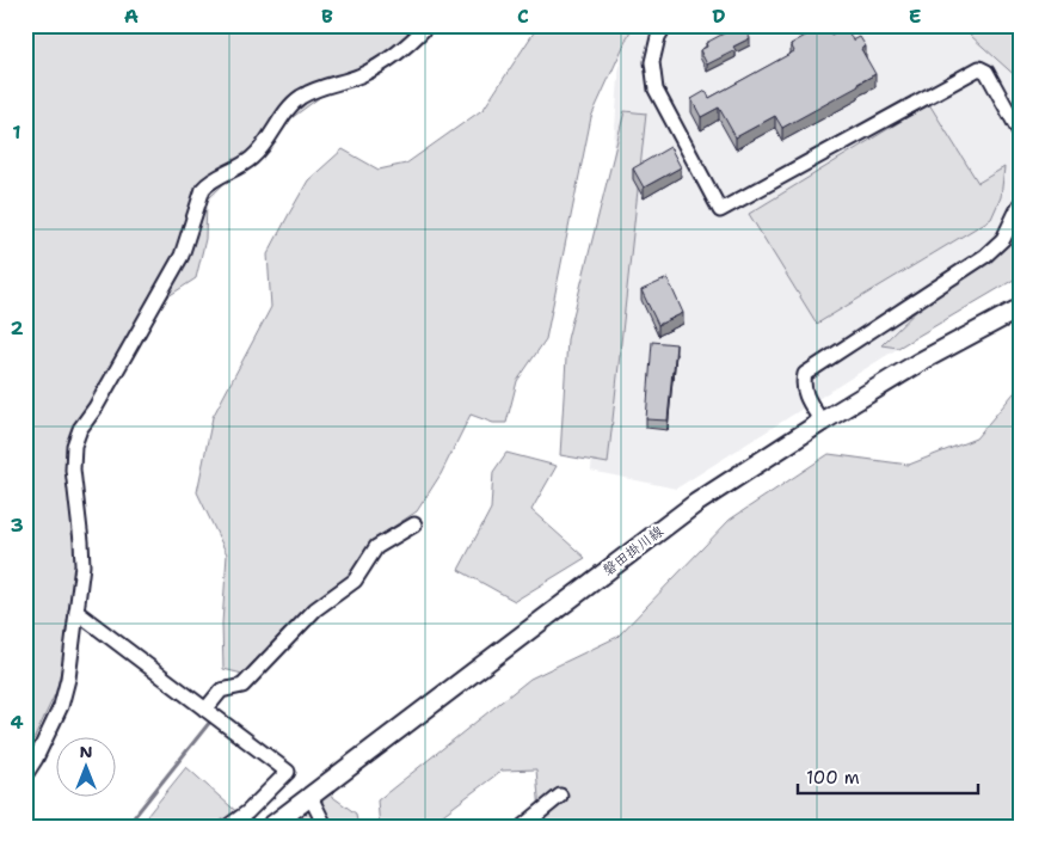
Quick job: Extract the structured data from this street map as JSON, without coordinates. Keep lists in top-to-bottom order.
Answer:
{
  "streets": {
    "main road": ["磐田掛川線"]
  },
  "scale_bar": "100 m",
  "north": "top",
  "grid": {
    "columns": [
      "A",
      "B",
      "C",
      "D",
      "E"
    ],
    "rows": [
      "1",
      "2",
      "3",
      "4"
    ]
  }
}
